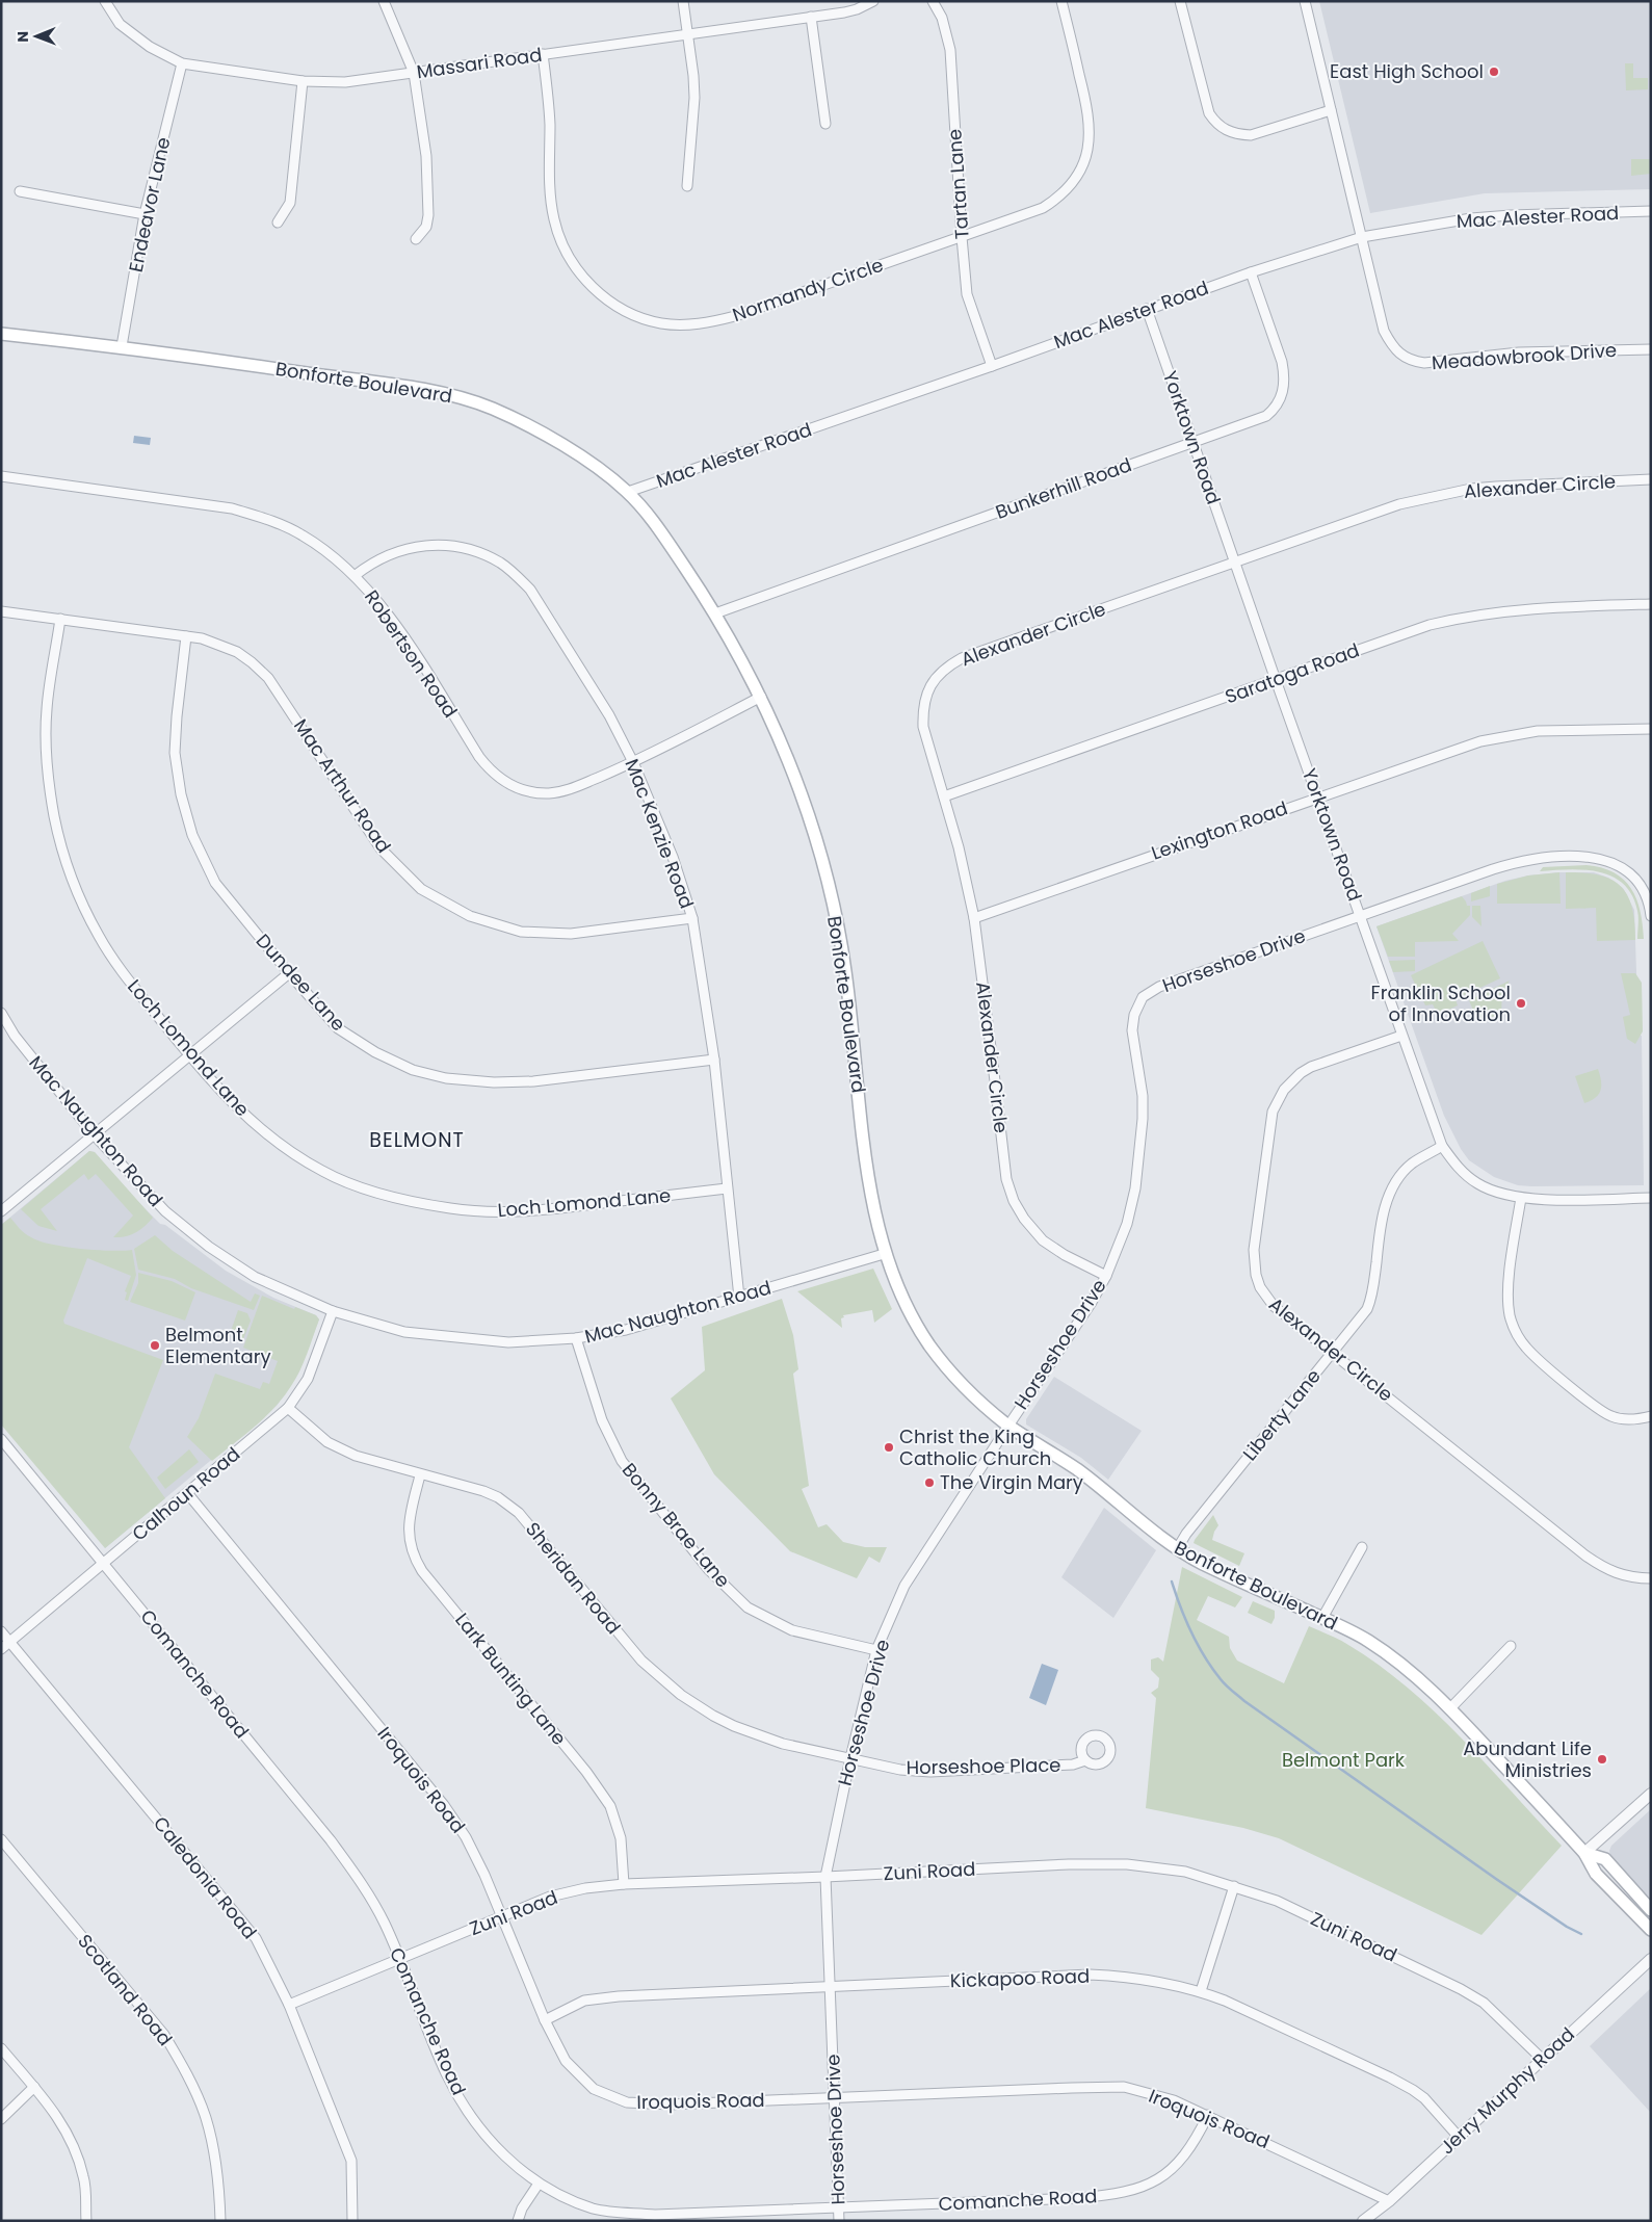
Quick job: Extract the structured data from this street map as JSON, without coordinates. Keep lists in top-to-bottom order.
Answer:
{
  "streets": {
    "main road": ["Bonforte Boulevard"],
    "street": [
      "Massari Road",
      "Tartan Lane",
      "Endeavor Lane",
      "Mac Alester Road",
      "Normandy Circle",
      "Meadowbrook Drive",
      "Yorktown Road",
      "Alexander Circle",
      "Bunkerhill Road",
      "Robertson Road",
      "Saratoga Road",
      "Mac Arthur Road",
      "Lexington Road",
      "Mac Kenzie Road",
      "Horseshoe Drive",
      "Dundee Lane",
      "Loch Lomond Lane",
      "Mac Naughton Road",
      "Liberty Lane",
      "Calhoun Road",
      "Bonny Brae Lane",
      "Sheridan Road",
      "Comanche Road",
      "Lark Bunting Lane",
      "Horseshoe Place",
      "Iroquois Road",
      "Zuni Road",
      "Caledonia Road",
      "Kickapoo Road",
      "Scotland Road",
      "Jerry Murphy Road"
    ]
  },
  "crossings": [
    ["Massari Road", "Endeavor Lane"],
    ["Massari Road", "Normandy Circle"],
    ["Tartan Lane", "Mac Alester Road"],
    ["Tartan Lane", "Normandy Circle"],
    ["Endeavor Lane", "Bonforte Boulevard"],
    ["Mac Alester Road", "Meadowbrook Drive"],
    ["Mac Alester Road", "Bonforte Boulevard"],
    ["Mac Alester Road", "Yorktown Road"],
    ["Mac Alester Road", "Bunkerhill Road"],
    ["Bonforte Boulevard", "Bunkerhill Road"],
    ["Bonforte Boulevard", "Robertson Road"],
    ["Bonforte Boulevard", "Horseshoe Drive"],
    ["Bonforte Boulevard", "Mac Naughton Road"],
    ["Bonforte Boulevard", "Liberty Lane"],
    ["Yorktown Road", "Alexander Circle"],
    ["Yorktown Road", "Bunkerhill Road"],
    ["Yorktown Road", "Saratoga Road"],
    ["Yorktown Road", "Lexington Road"],
    ["Yorktown Road", "Horseshoe Drive"],
    ["Yorktown Road", "Liberty Lane"],
    ["Alexander Circle", "Saratoga Road"],
    ["Alexander Circle", "Lexington Road"],
    ["Alexander Circle", "Horseshoe Drive"],
    ["Alexander Circle", "Liberty Lane"],
    ["Robertson Road", "Mac Kenzie Road"],
    ["Mac Arthur Road", "Mac Kenzie Road"],
    ["Mac Arthur Road", "Dundee Lane"],
    ["Mac Arthur Road", "Loch Lomond Lane"],
    ["Mac Kenzie Road", "Dundee Lane"],
    ["Mac Kenzie Road", "Loch Lomond Lane"],
    ["Mac Kenzie Road", "Mac Naughton Road"],
    ["Horseshoe Drive", "Bonny Brae Lane"],
    ["Horseshoe Drive", "Sheridan Road"],
    ["Horseshoe Drive", "Comanche Road"],
    ["Horseshoe Drive", "Horseshoe Place"],
    ["Horseshoe Drive", "Iroquois Road"],
    ["Horseshoe Drive", "Zuni Road"],
    ["Horseshoe Drive", "Kickapoo Road"],
    ["Mac Naughton Road", "Calhoun Road"],
    ["Mac Naughton Road", "Bonny Brae Lane"],
    ["Calhoun Road", "Sheridan Road"],
    ["Calhoun Road", "Comanche Road"],
    ["Calhoun Road", "Iroquois Road"],
    ["Calhoun Road", "Caledonia Road"],
    ["Sheridan Road", "Lark Bunting Lane"],
    ["Sheridan Road", "Horseshoe Place"],
    ["Comanche Road", "Iroquois Road"],
    ["Comanche Road", "Zuni Road"],
    ["Lark Bunting Lane", "Zuni Road"],
    ["Iroquois Road", "Zuni Road"],
    ["Iroquois Road", "Kickapoo Road"],
    ["Iroquois Road", "Jerry Murphy Road"],
    ["Zuni Road", "Caledonia Road"],
    ["Zuni Road", "Jerry Murphy Road"],
    ["Kickapoo Road", "Jerry Murphy Road"]
  ],
  "districts": ["BELMONT"],
  "parks": ["Belmont Park"],
  "places": [
    "East High School",
    "Franklin School of Innovation",
    "Belmont Elementary",
    "Christ the King Catholic Church",
    "The Virgin Mary",
    "Abundant Life Ministries"
  ],
  "north": "left"
}
